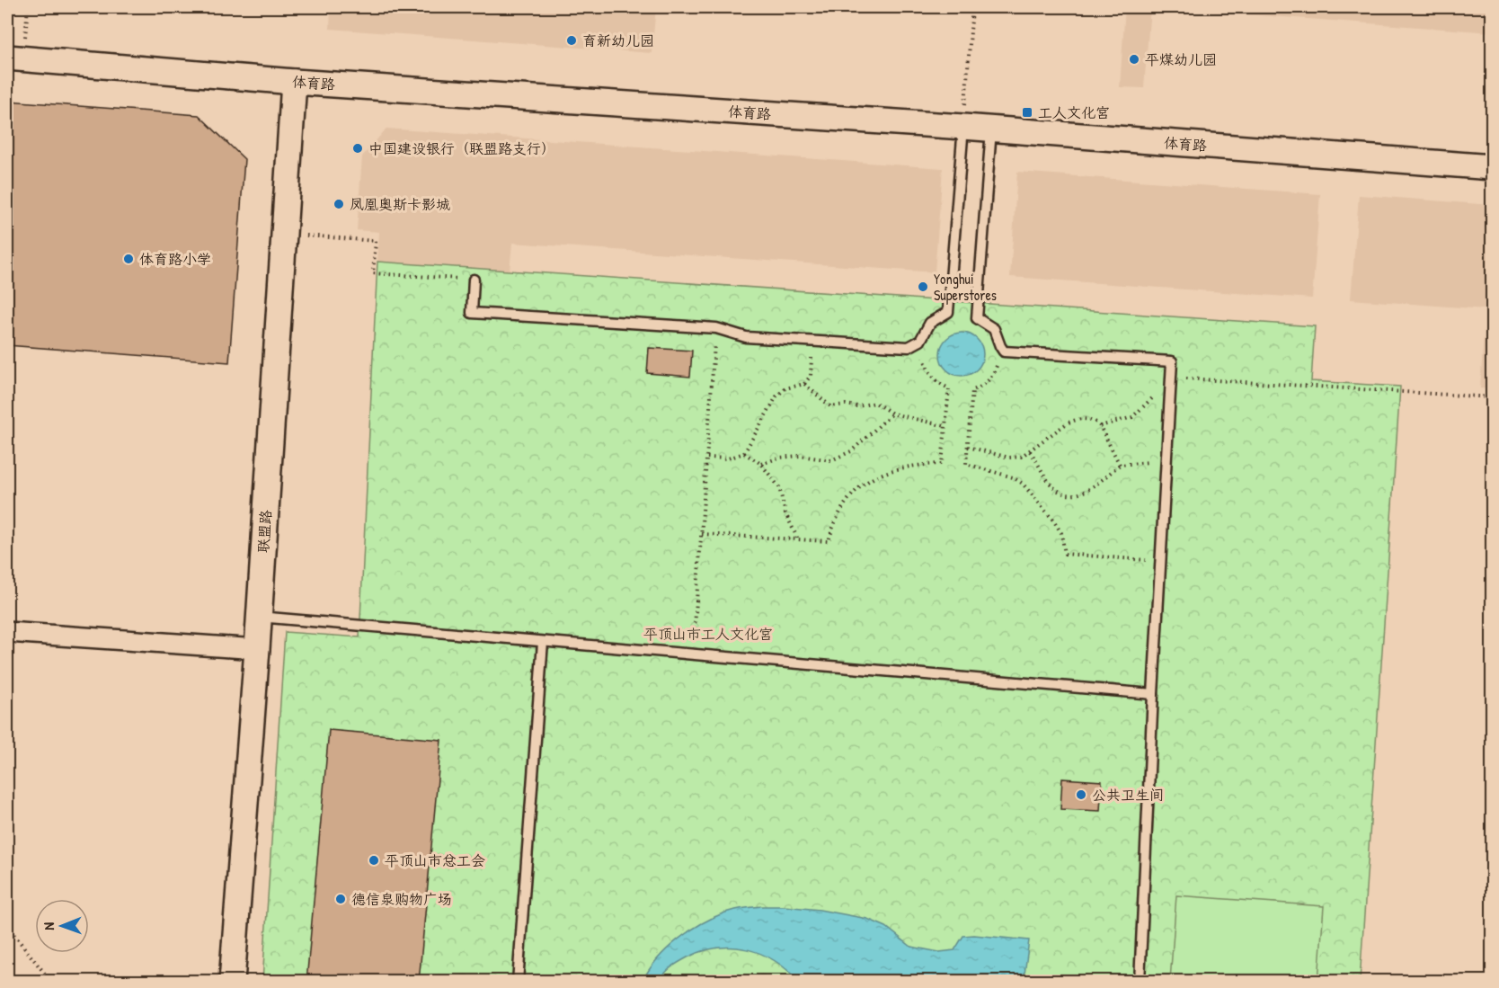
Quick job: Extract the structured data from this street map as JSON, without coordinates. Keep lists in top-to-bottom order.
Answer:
{
  "streets": {
    "street": ["体育路", "联盟路"]
  },
  "crossings": [
    ["体育路", "联盟路"]
  ],
  "parks": ["平顶山市工人文化宫"],
  "places": {
    "other": [
      "育新幼儿园",
      "平煤幼儿园",
      "中国建设银行（联盟路支行）",
      "凤凰奥斯卡影城",
      "体育路小学",
      "Yonghui Superstores",
      "公共卫生间",
      "平顶山市总工会",
      "德信泉购物广场"
    ],
    "transit": ["工人文化宫"]
  },
  "north": "left"
}
